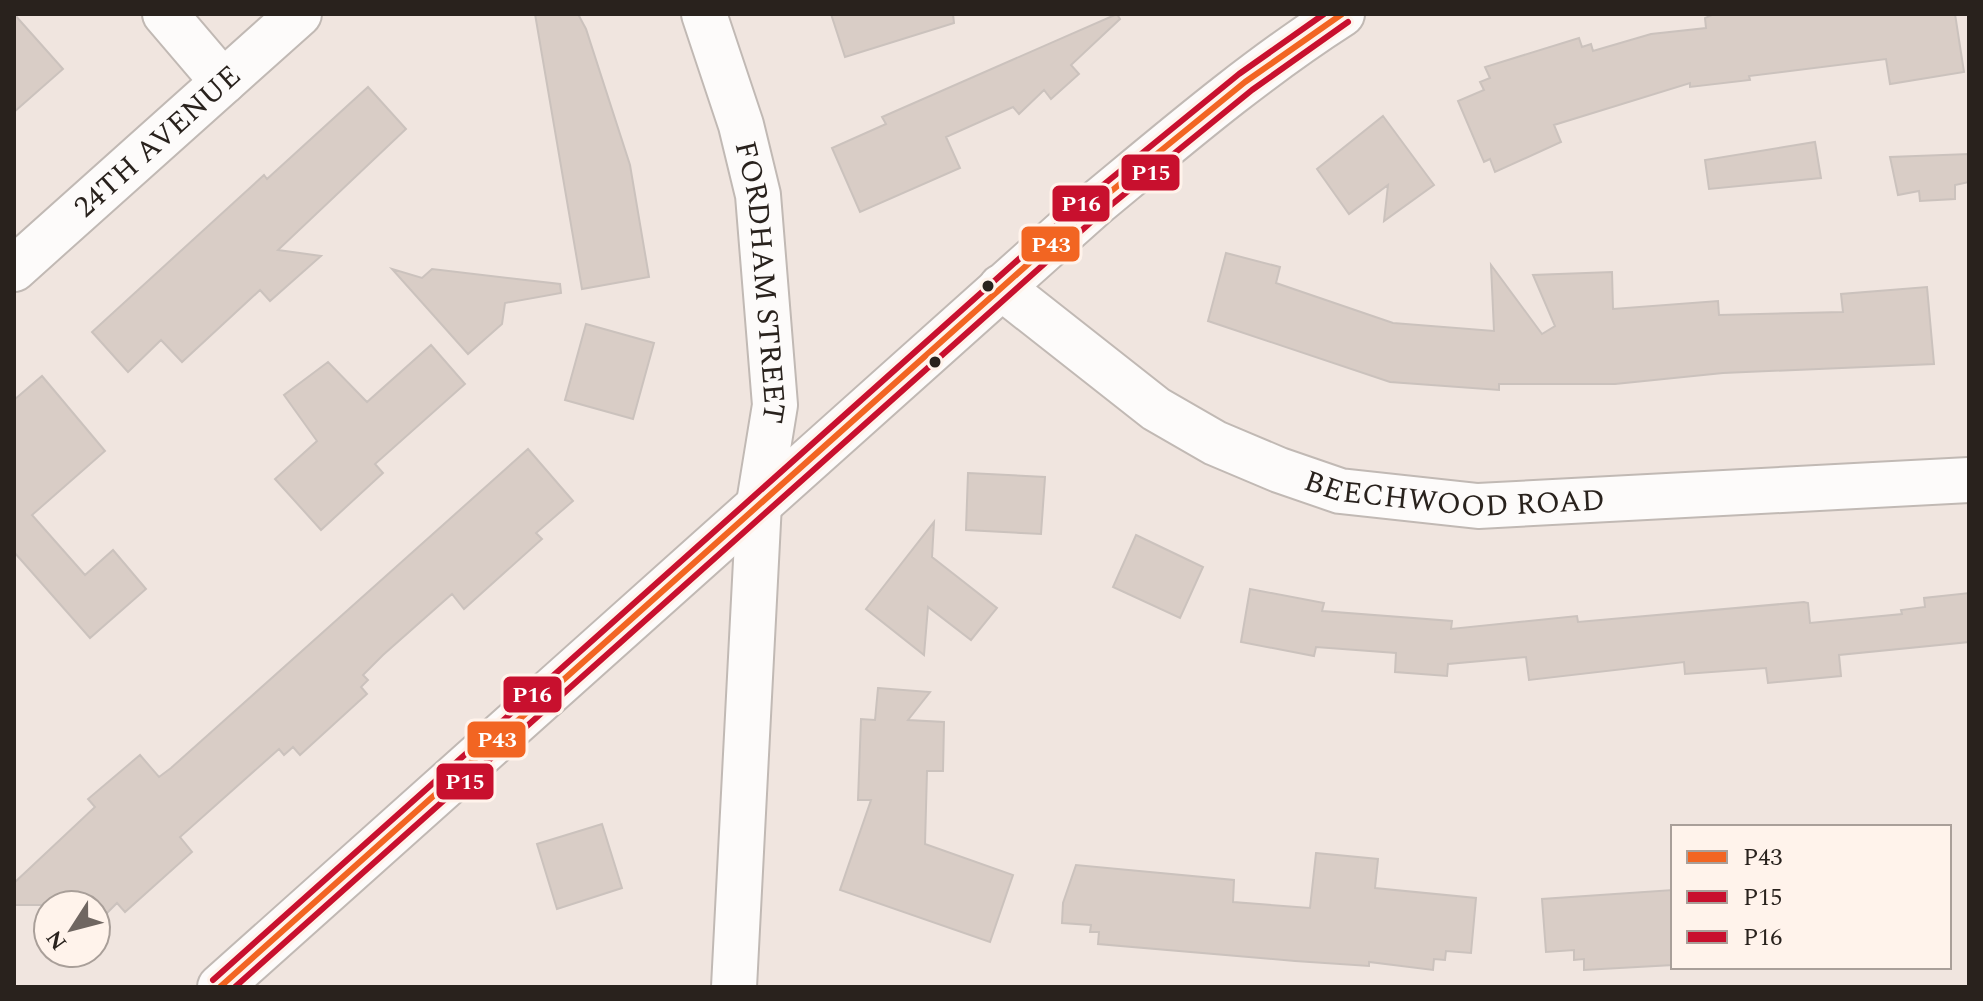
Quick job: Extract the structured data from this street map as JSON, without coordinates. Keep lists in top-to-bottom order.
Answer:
{
  "streets": {
    "street": ["24TH AVENUE", "FORDHAM STREET", "BEECHWOOD ROAD"]
  },
  "lines": ["transit line P43", "transit line P16", "transit line P15"],
  "legend": ["P43", "P15", "P16"],
  "north": "bottom left"
}
